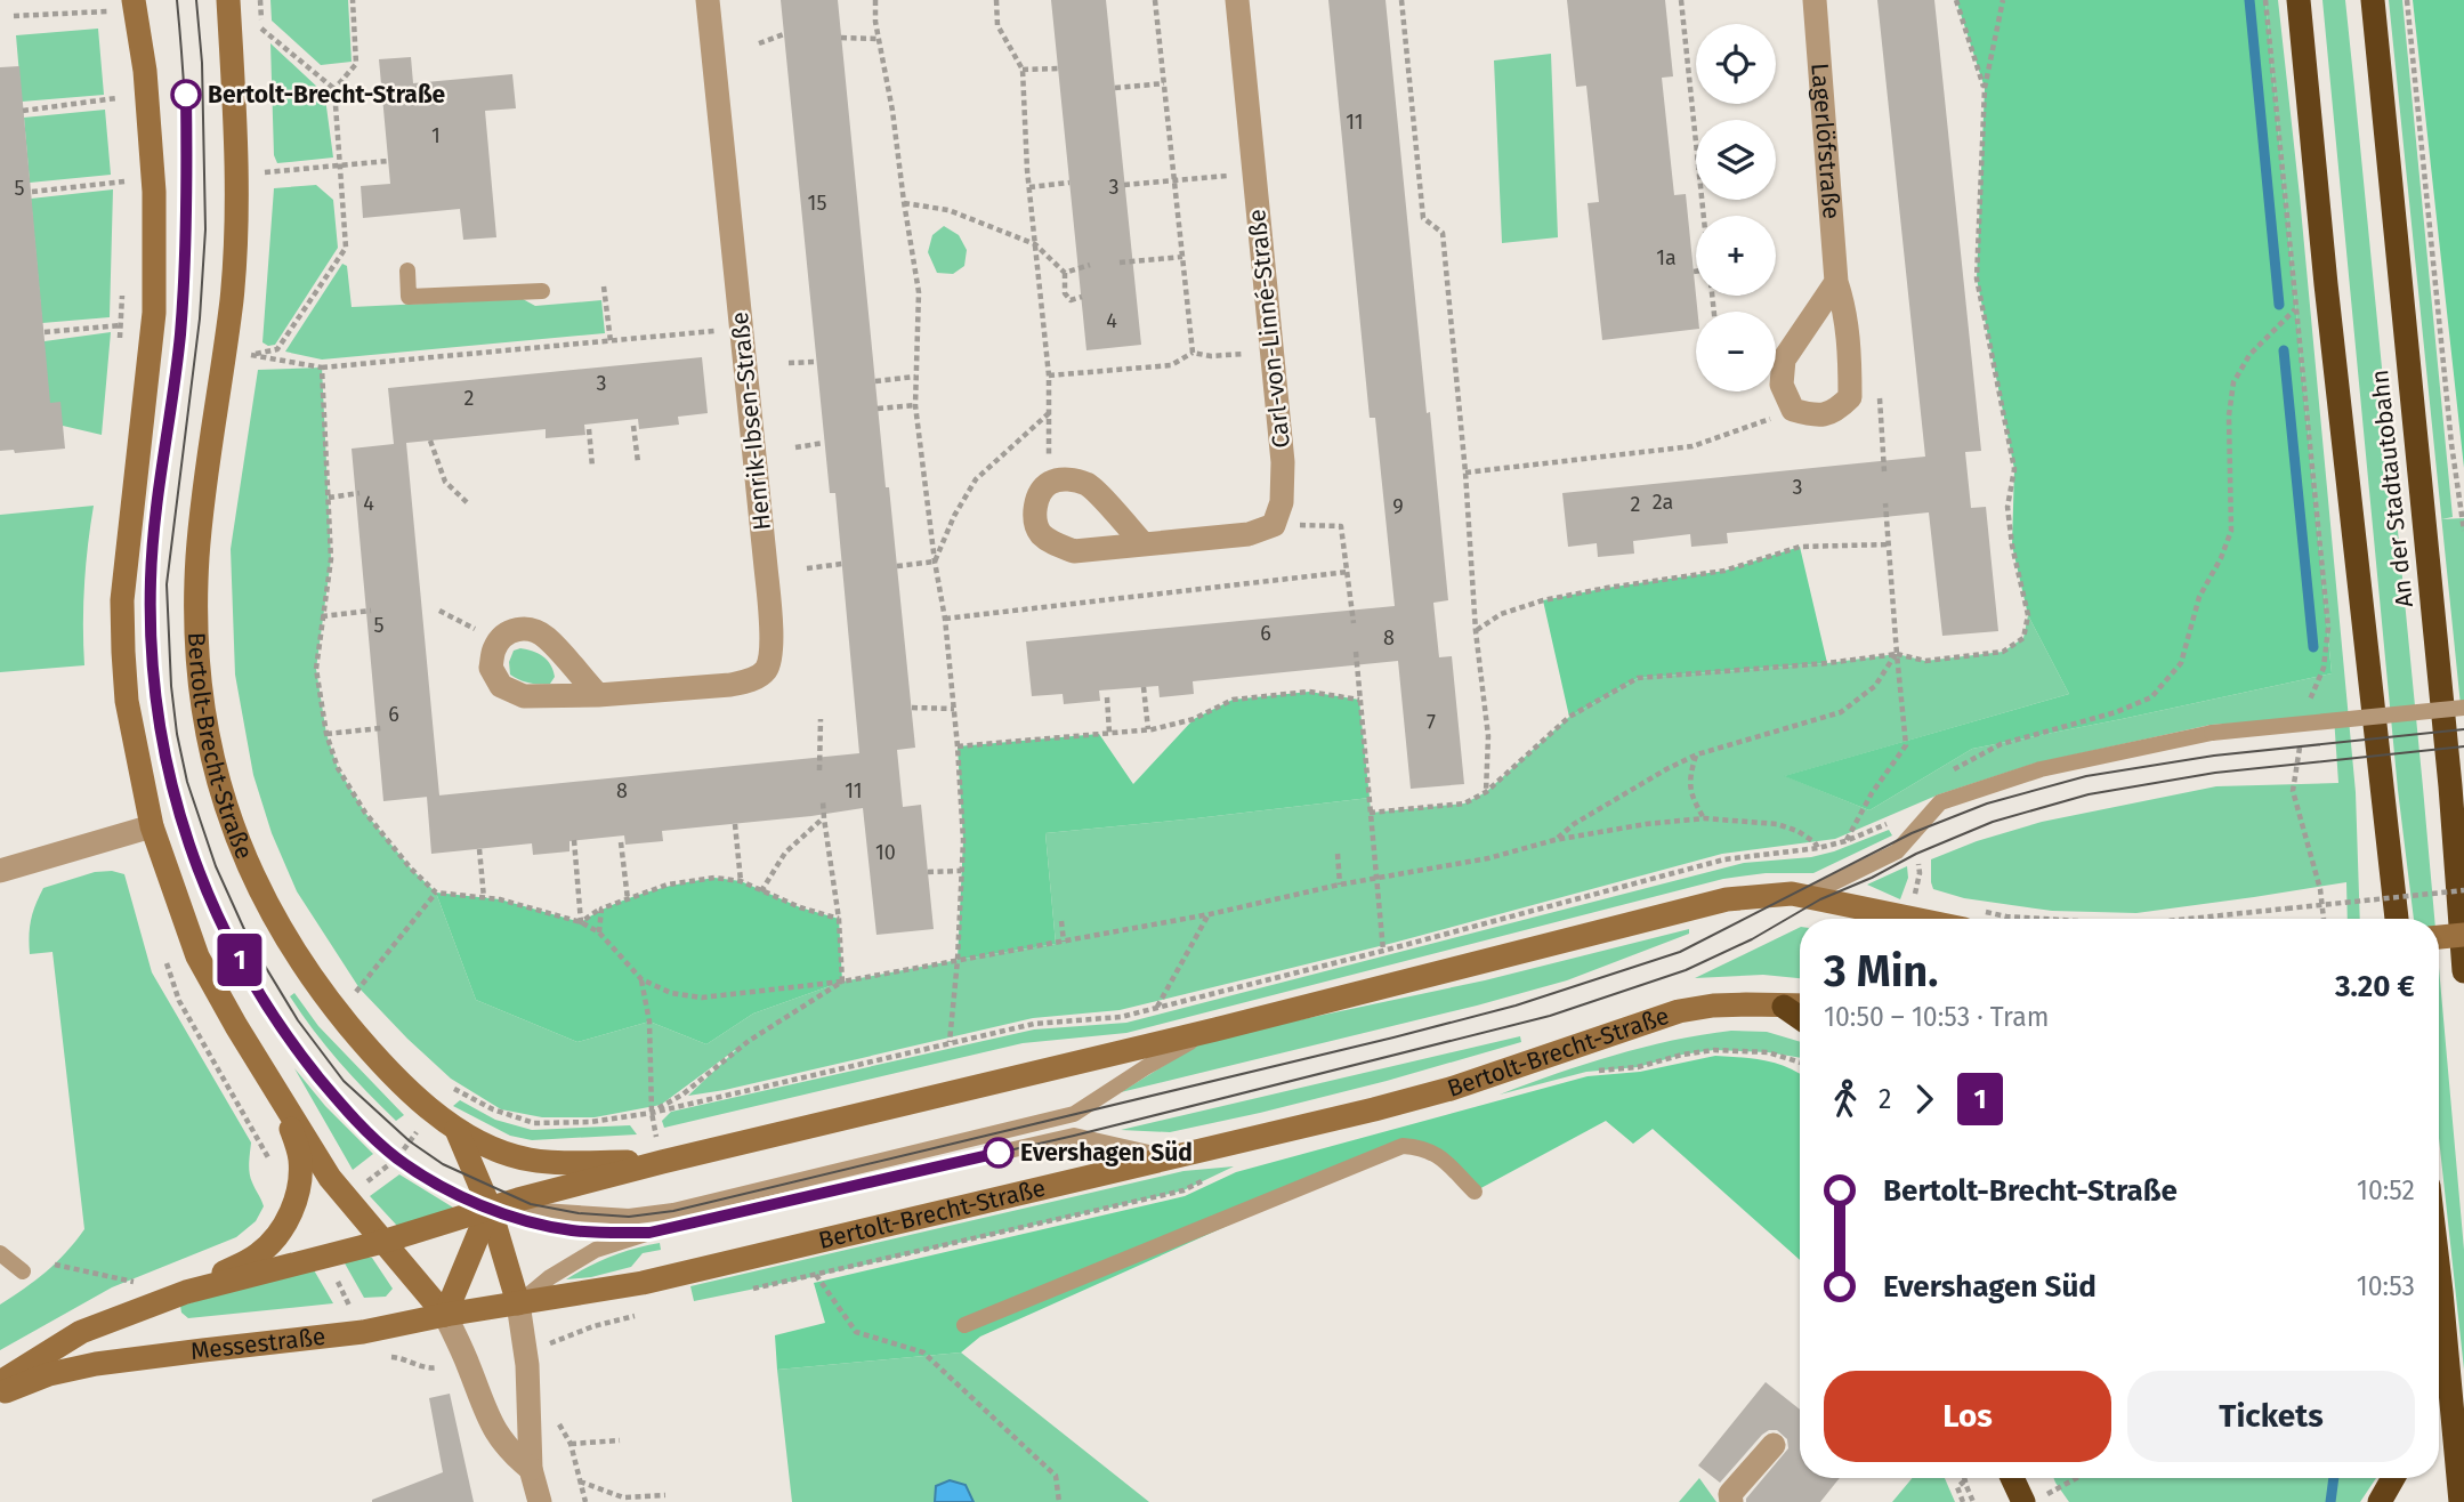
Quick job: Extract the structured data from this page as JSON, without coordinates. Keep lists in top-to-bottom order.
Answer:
{
  "streets": {
    "highway": ["An der Stadtautobahn"],
    "main road": ["Bertolt-Brecht-Straße", "Messestraße"],
    "street": ["Lagerlöfstraße", "Carl-von-Linné-Straße", "Henrik-Ibsen-Straße"]
  },
  "crossings": [
    ["Bertolt-Brecht-Straße", "Messestraße"]
  ],
  "places": ["Bertolt-Brecht-Straße", "Evershagen Süd"],
  "lines": ["tram line 1"],
  "house_numbers": [
    "11",
    "1",
    "3",
    "5",
    "15",
    "1a",
    "4",
    "3",
    "2",
    "3",
    "2a",
    "4",
    "2",
    "9",
    "5",
    "6",
    "8",
    "6",
    "7",
    "8",
    "11",
    "10"
  ],
  "page": {
    "on_map": "1",
    "map_buttons": ["+", "−"],
    "heading": ["3 Min.", "10:50 – 10:53 · Tram", "3.20 €"],
    "legs": ["2", "1"],
    "list": [
      {
        "name": "Bertolt-Brecht-Straße",
        "value": "10:52"
      },
      {
        "name": "Evershagen Süd",
        "value": "10:53"
      }
    ],
    "buttons": ["Los", "Tickets"]
  }
}
